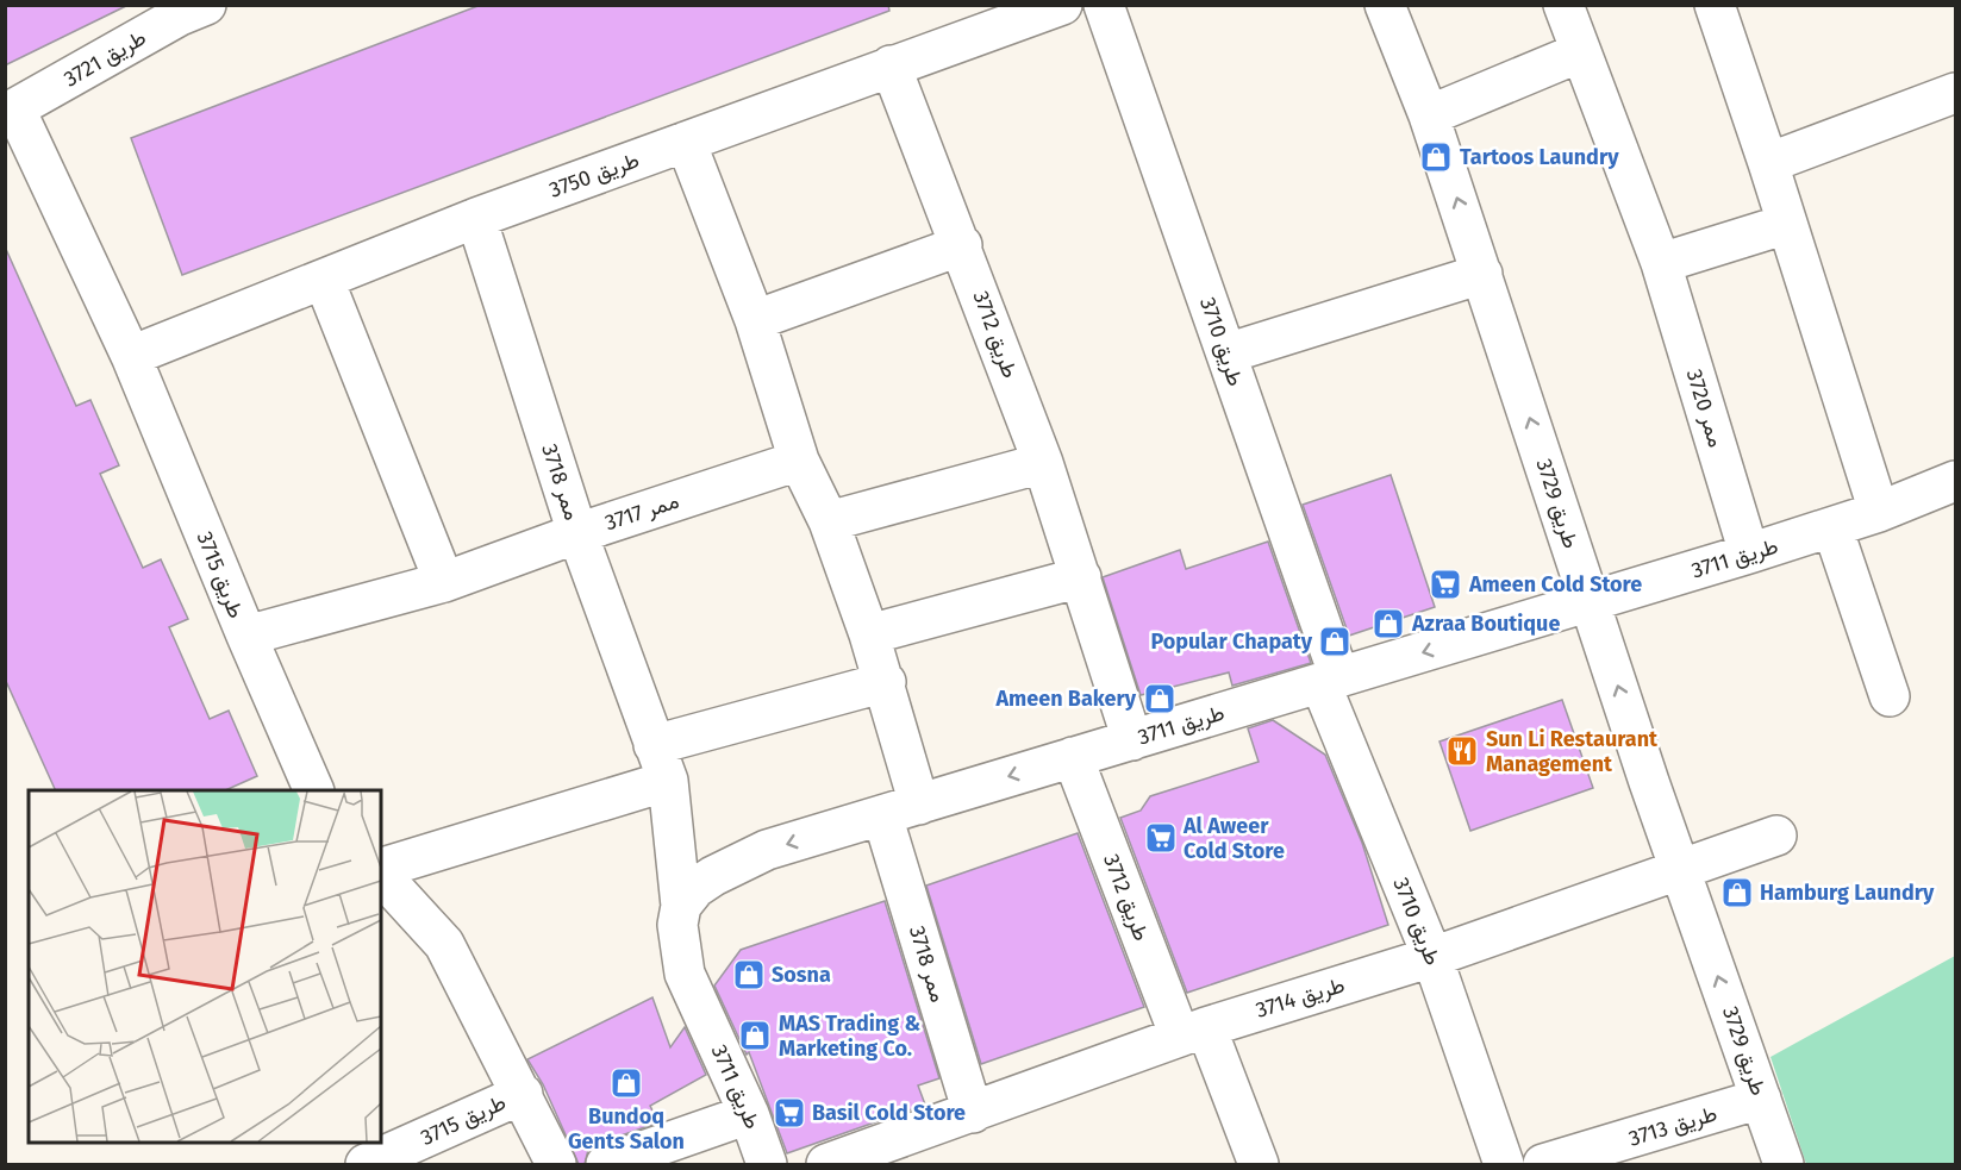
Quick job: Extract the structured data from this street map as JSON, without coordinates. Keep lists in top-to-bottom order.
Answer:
{
  "streets": {
    "street": [
      "طريق 3721",
      "طريق 3750",
      "طريق 3712",
      "طريق 3710",
      "ممر 3720",
      "ممر 3718",
      "طريق 3729",
      "ممر 3717",
      "طريق 3711",
      "طريق 3715",
      "طريق 3714",
      "طريق 3713"
    ]
  },
  "crossings": [
    ["طريق 3721", "طريق 3715"],
    ["طريق 3750", "طريق 3712"],
    ["طريق 3750", "ممر 3718"],
    ["طريق 3750", "طريق 3715"],
    ["طريق 3712", "طريق 3711"],
    ["طريق 3712", "طريق 3714"],
    ["طريق 3710", "طريق 3711"],
    ["طريق 3710", "طريق 3714"],
    ["ممر 3720", "طريق 3711"],
    ["ممر 3718", "ممر 3717"],
    ["ممر 3718", "طريق 3711"],
    ["ممر 3718", "طريق 3714"],
    ["طريق 3729", "طريق 3711"],
    ["طريق 3729", "طريق 3714"],
    ["طريق 3729", "طريق 3713"],
    ["ممر 3717", "طريق 3715"]
  ],
  "places": {
    "shop": [
      "Tartoos Laundry",
      "Azraa Boutique",
      "Popular Chapaty",
      "Ameen Bakery",
      "Hamburg Laundry",
      "Sosna",
      "MAS Trading & Marketing Co.",
      "Bundoq Gents Salon"
    ],
    "supermarket": ["Ameen Cold Store", "Al Aweer Cold Store", "Basil Cold Store"],
    "restaurant": ["Sun Li Restaurant Management"]
  }
}
